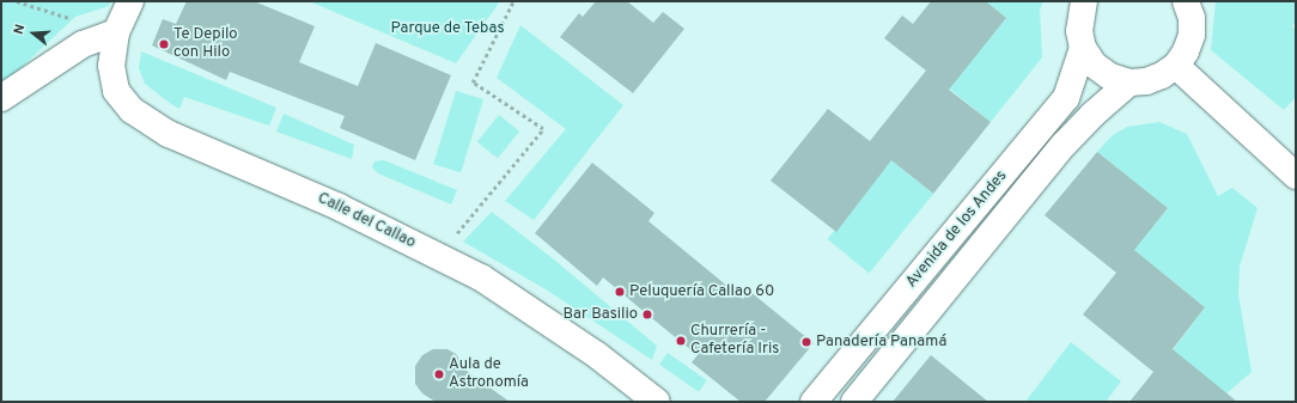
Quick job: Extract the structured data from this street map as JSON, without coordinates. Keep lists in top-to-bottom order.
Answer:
{
  "streets": {
    "main road": ["Calle del Callao", "Avenida de los Andes"]
  },
  "parks": ["Parque de Tebas"],
  "places": [
    "Te Depilo con Hilo",
    "Peluquería Callao 60",
    "Bar Basilio",
    "Churrería - Cafetería Iris",
    "Panadería Panamá",
    "Aula de Astronomía"
  ],
  "north": "left"
}
